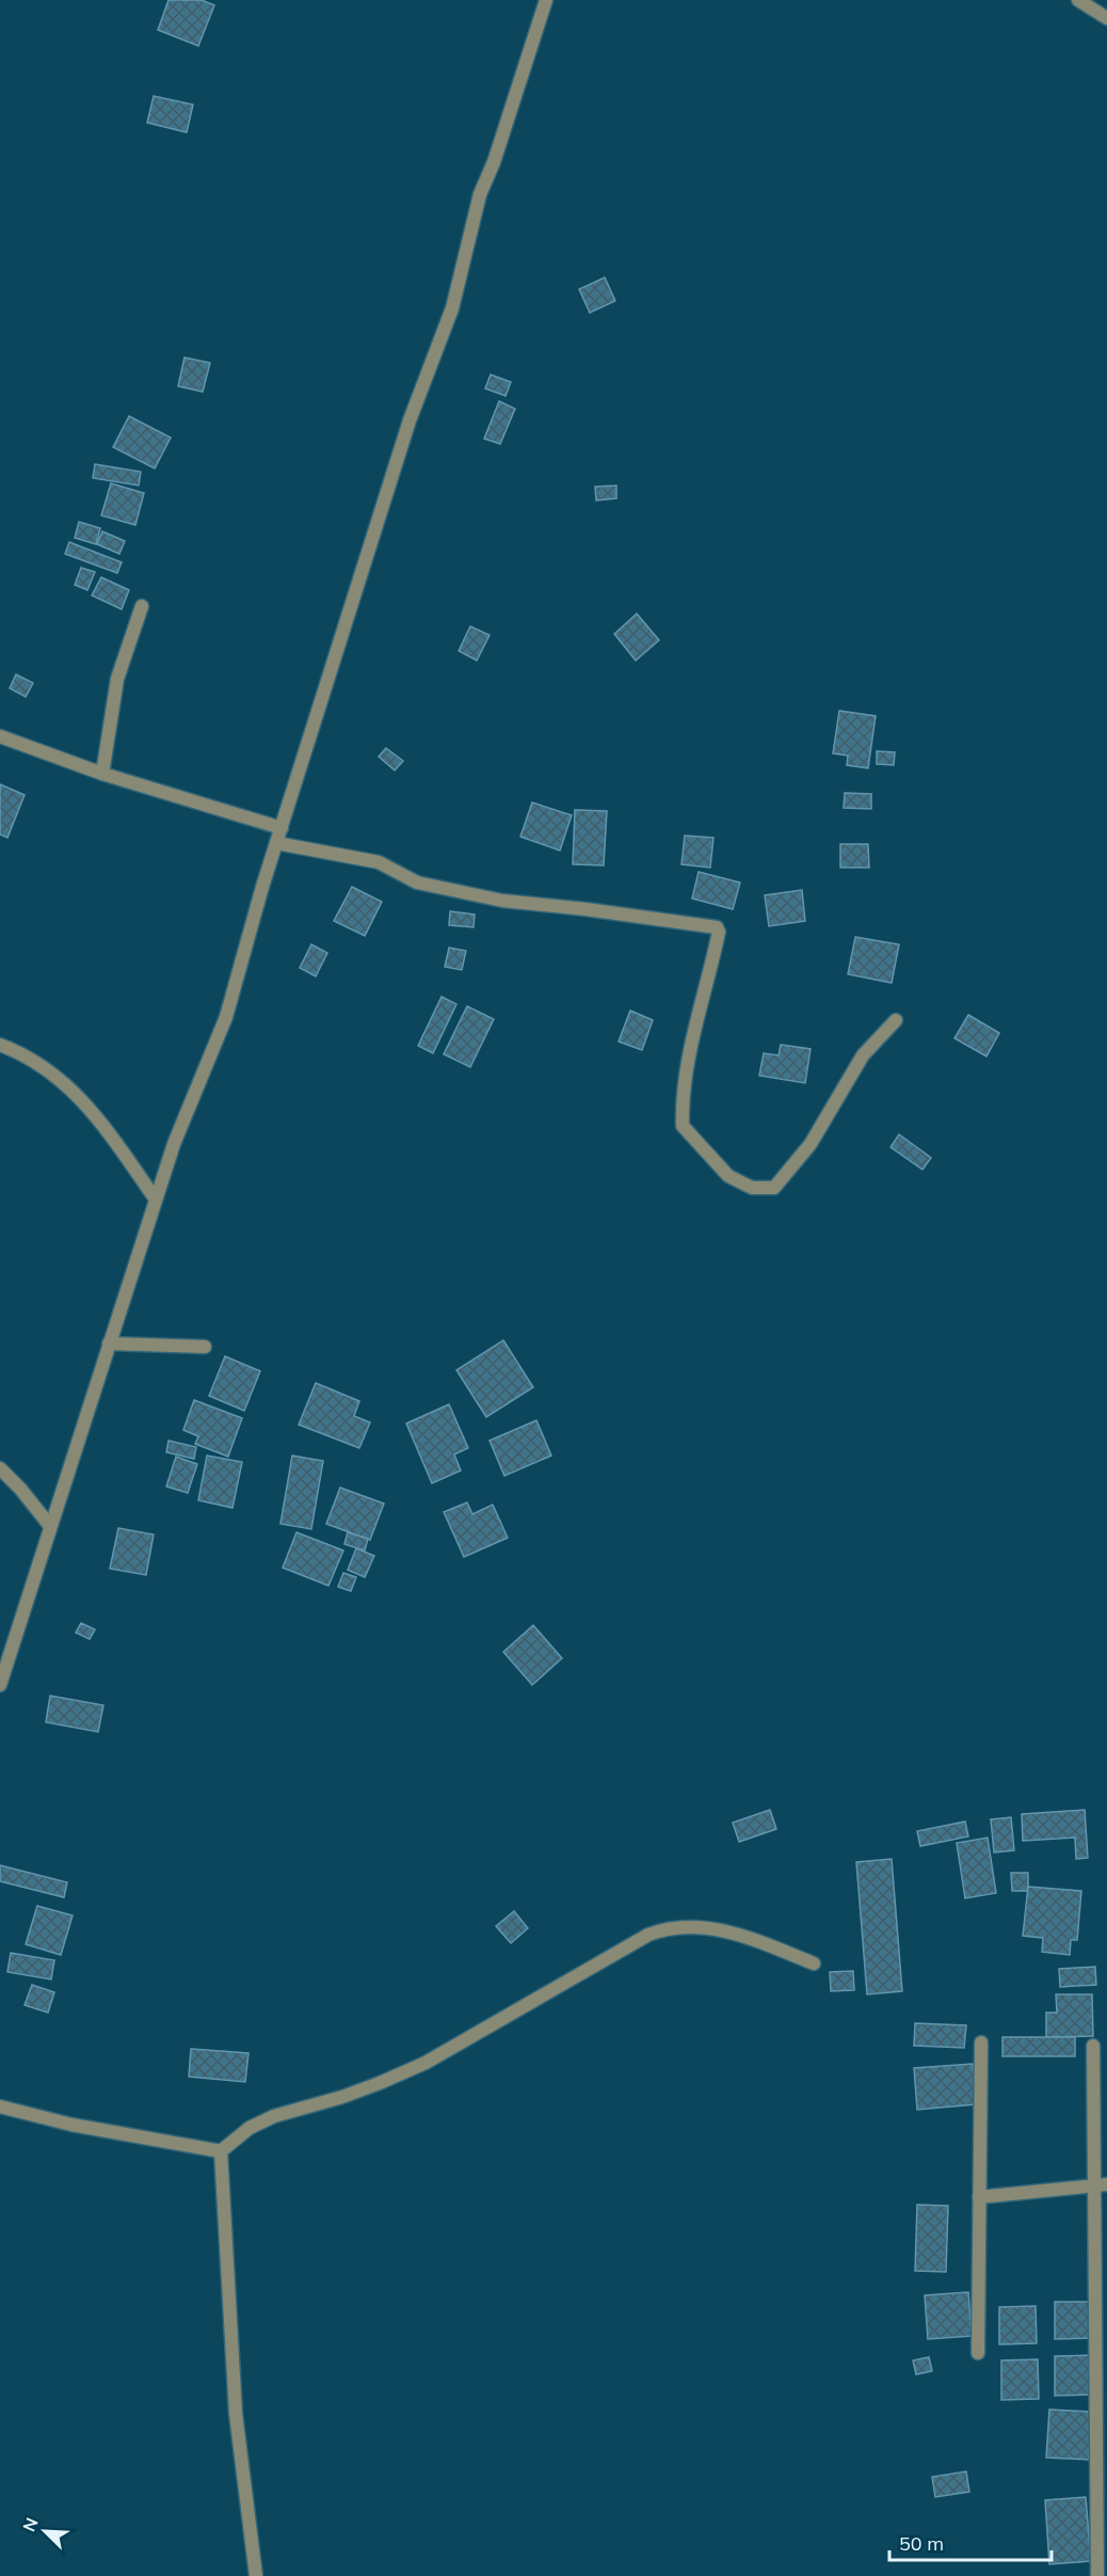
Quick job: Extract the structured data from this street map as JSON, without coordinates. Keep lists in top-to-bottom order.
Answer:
{
  "scale_bar": "50 m",
  "north": "top left"
}
